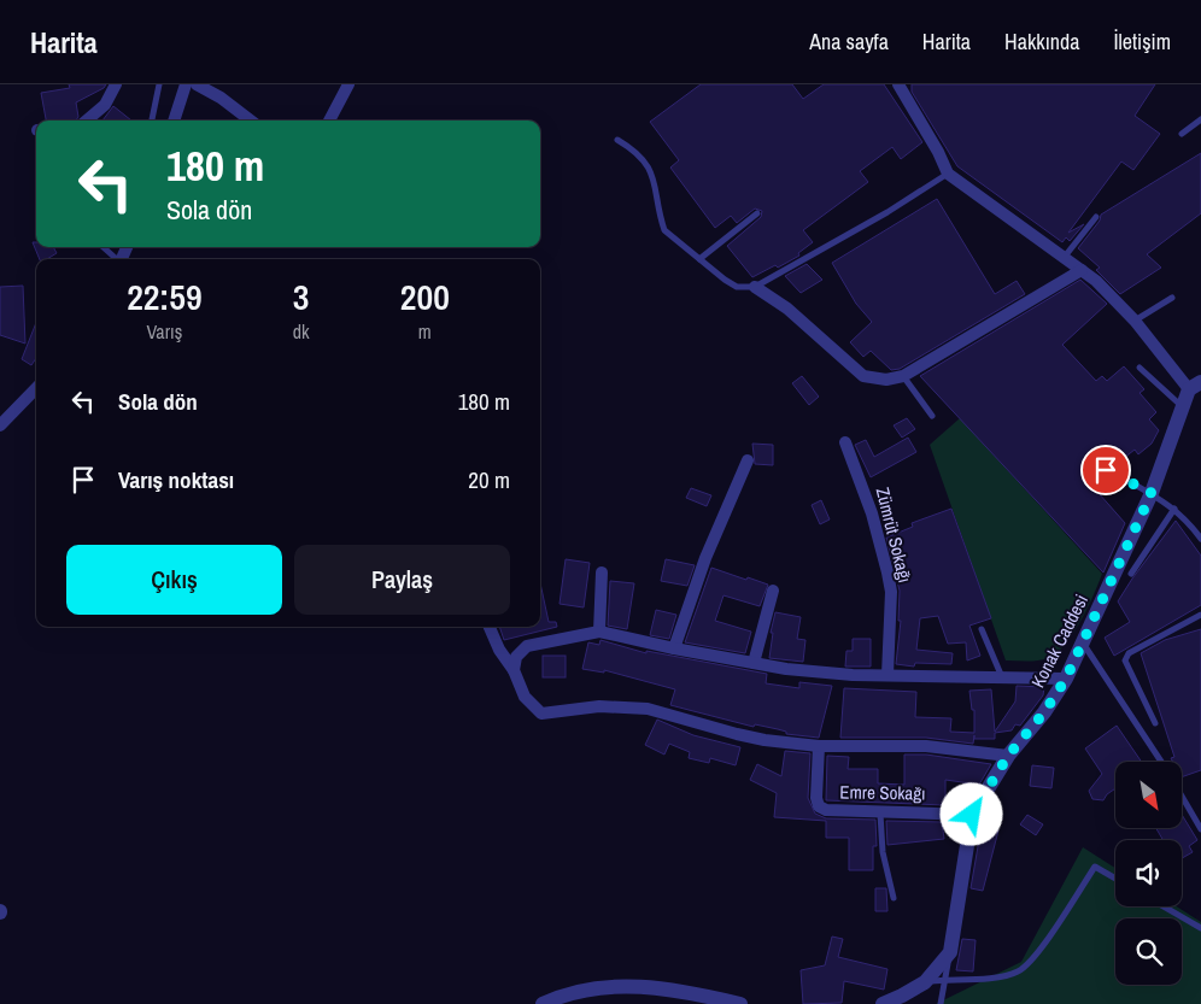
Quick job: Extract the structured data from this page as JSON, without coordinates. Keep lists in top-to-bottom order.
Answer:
{
  "streets": {
    "street": ["Zümrüt Sokağı", "Konak Caddesi", "Emre Sokağı"]
  },
  "crossings": [
    ["Konak Caddesi", "Emre Sokağı"]
  ],
  "north": "bottom right",
  "page": {
    "header": "Harita",
    "nav": [
      "Ana sayfa",
      "Harita",
      "Hakkında",
      "İletişim"
    ],
    "turn": ["180 m", "Sola dön"],
    "eta": [
      "22:59",
      "Varış",
      "3",
      "dk",
      "200",
      "m"
    ],
    "list": [
      {
        "name": "Sola dön",
        "value": "180 m"
      },
      {
        "name": "Varış noktası",
        "value": "20 m"
      }
    ],
    "buttons": ["Çıkış", "Paylaş"]
  }
}
